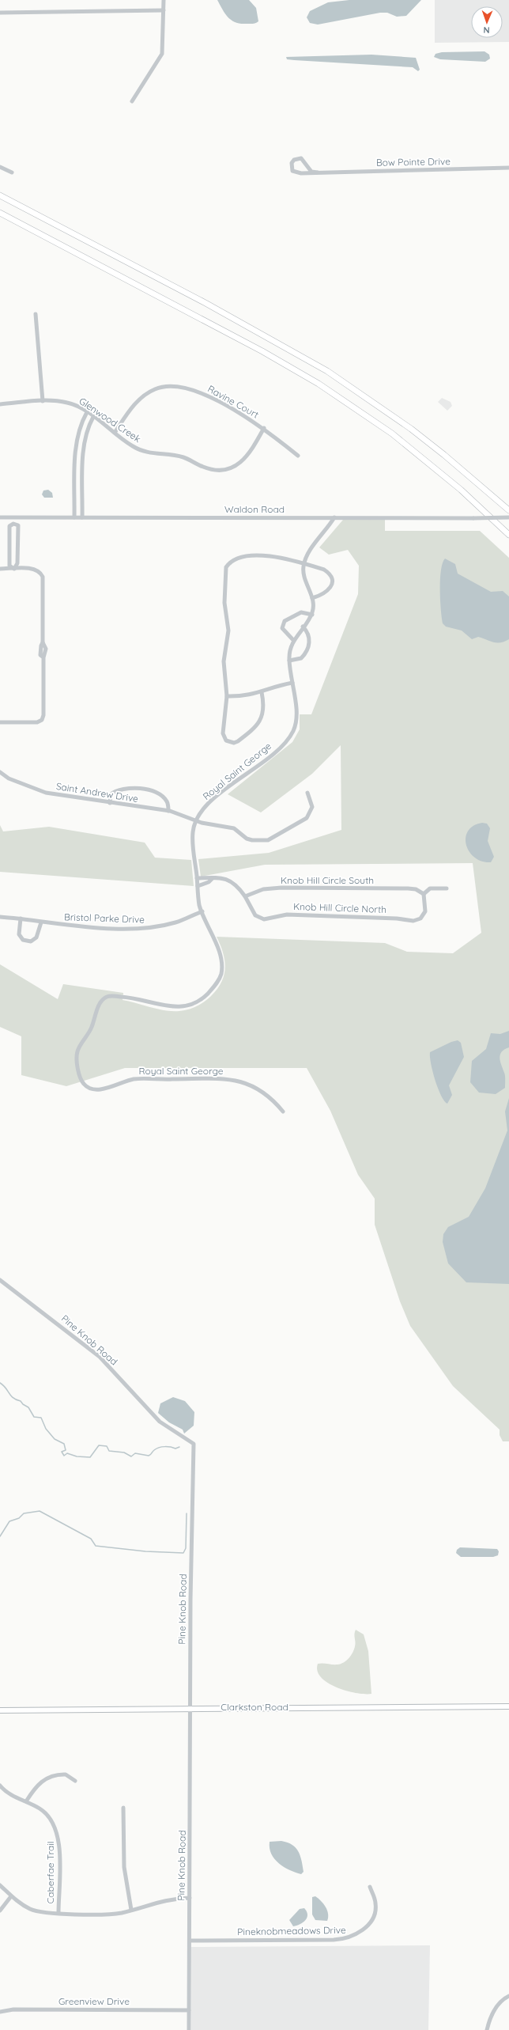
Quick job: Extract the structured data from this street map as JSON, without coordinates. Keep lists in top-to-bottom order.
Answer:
{
  "streets": {
    "main road": ["Clarkston Road"],
    "street": [
      "Bow Pointe Drive",
      "Ravine Court",
      "Glenwood Creek",
      "Waldon Road",
      "Royal Saint George",
      "Saint Andrew Drive",
      "Knob Hill Circle South",
      "Knob Hill Circle North",
      "Bristol Parke Drive",
      "Pine Knob Road",
      "Caberfae Trail",
      "Pineknobmeadows Drive",
      "Greenview Drive"
    ]
  },
  "crossings": [
    ["Ravine Court", "Glenwood Creek"],
    ["Royal Saint George", "Saint Andrew Drive"],
    ["Royal Saint George", "Bristol Parke Drive"],
    ["Knob Hill Circle South", "Knob Hill Circle North"],
    ["Pine Knob Road", "Clarkston Road"],
    ["Pine Knob Road", "Pineknobmeadows Drive"],
    ["Pine Knob Road", "Greenview Drive"]
  ],
  "north": "bottom"
}
